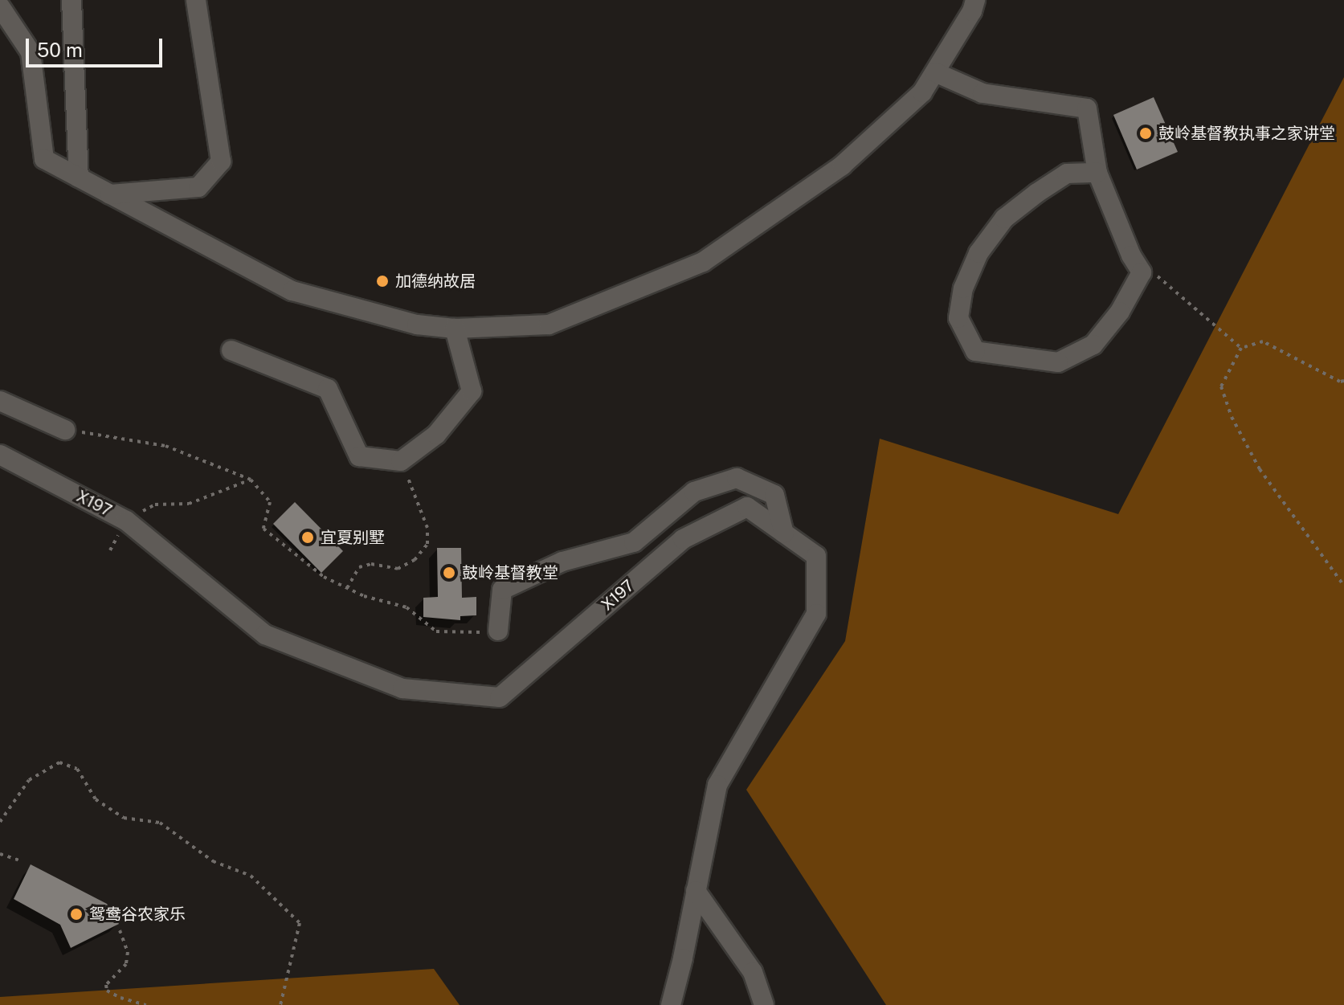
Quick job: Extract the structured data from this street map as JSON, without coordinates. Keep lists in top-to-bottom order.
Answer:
{
  "streets": {
    "street": ["X197"]
  },
  "places": [
    "鼓岭基督教执事之家讲堂",
    "加德纳故居",
    "宜夏别墅",
    "鼓岭基督教堂",
    "鸳鸯谷农家乐"
  ],
  "scale_bar": "50 m"
}
